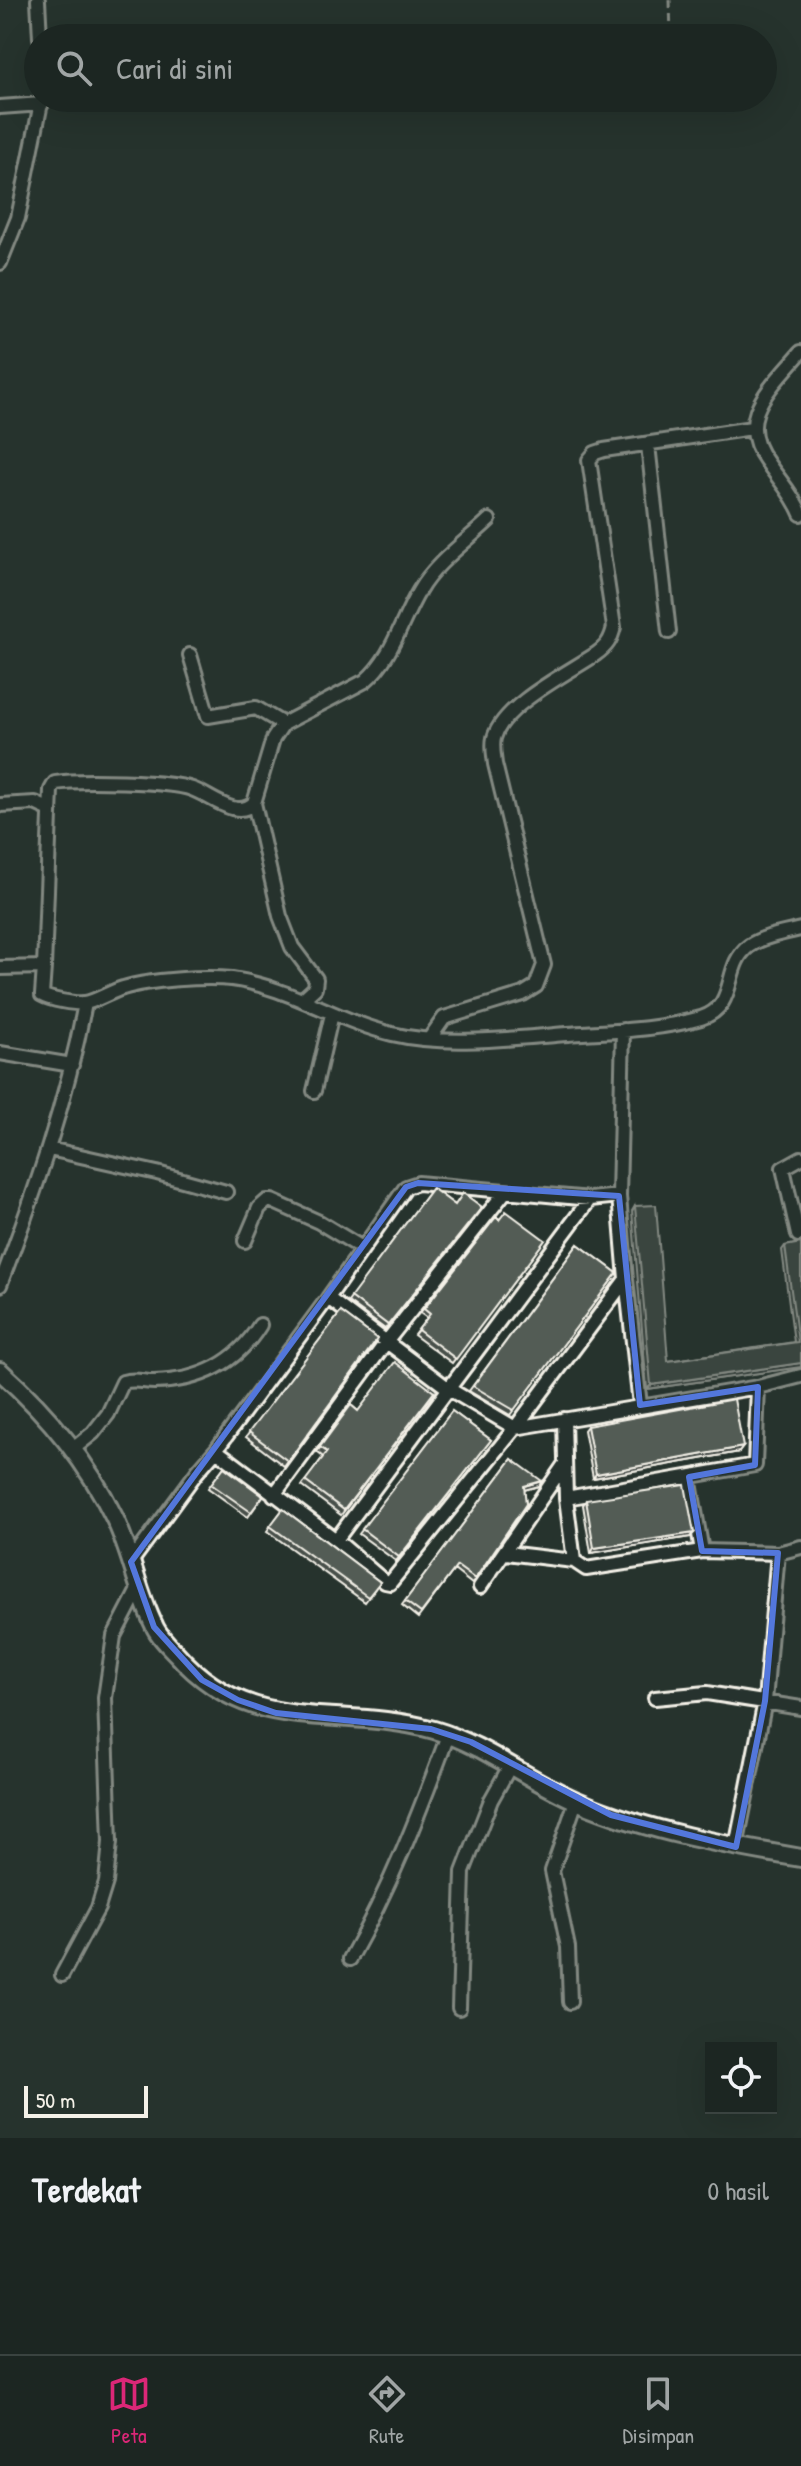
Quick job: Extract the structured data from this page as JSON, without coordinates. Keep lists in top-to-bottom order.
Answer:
{
  "scale_bar": "50 m",
  "page": {
    "search": "Cari di sini",
    "scale": "50 m",
    "heading": ["Terdekat", "0 hasil"],
    "nav": ["Peta", "Rute", "Disimpan"]
  }
}
